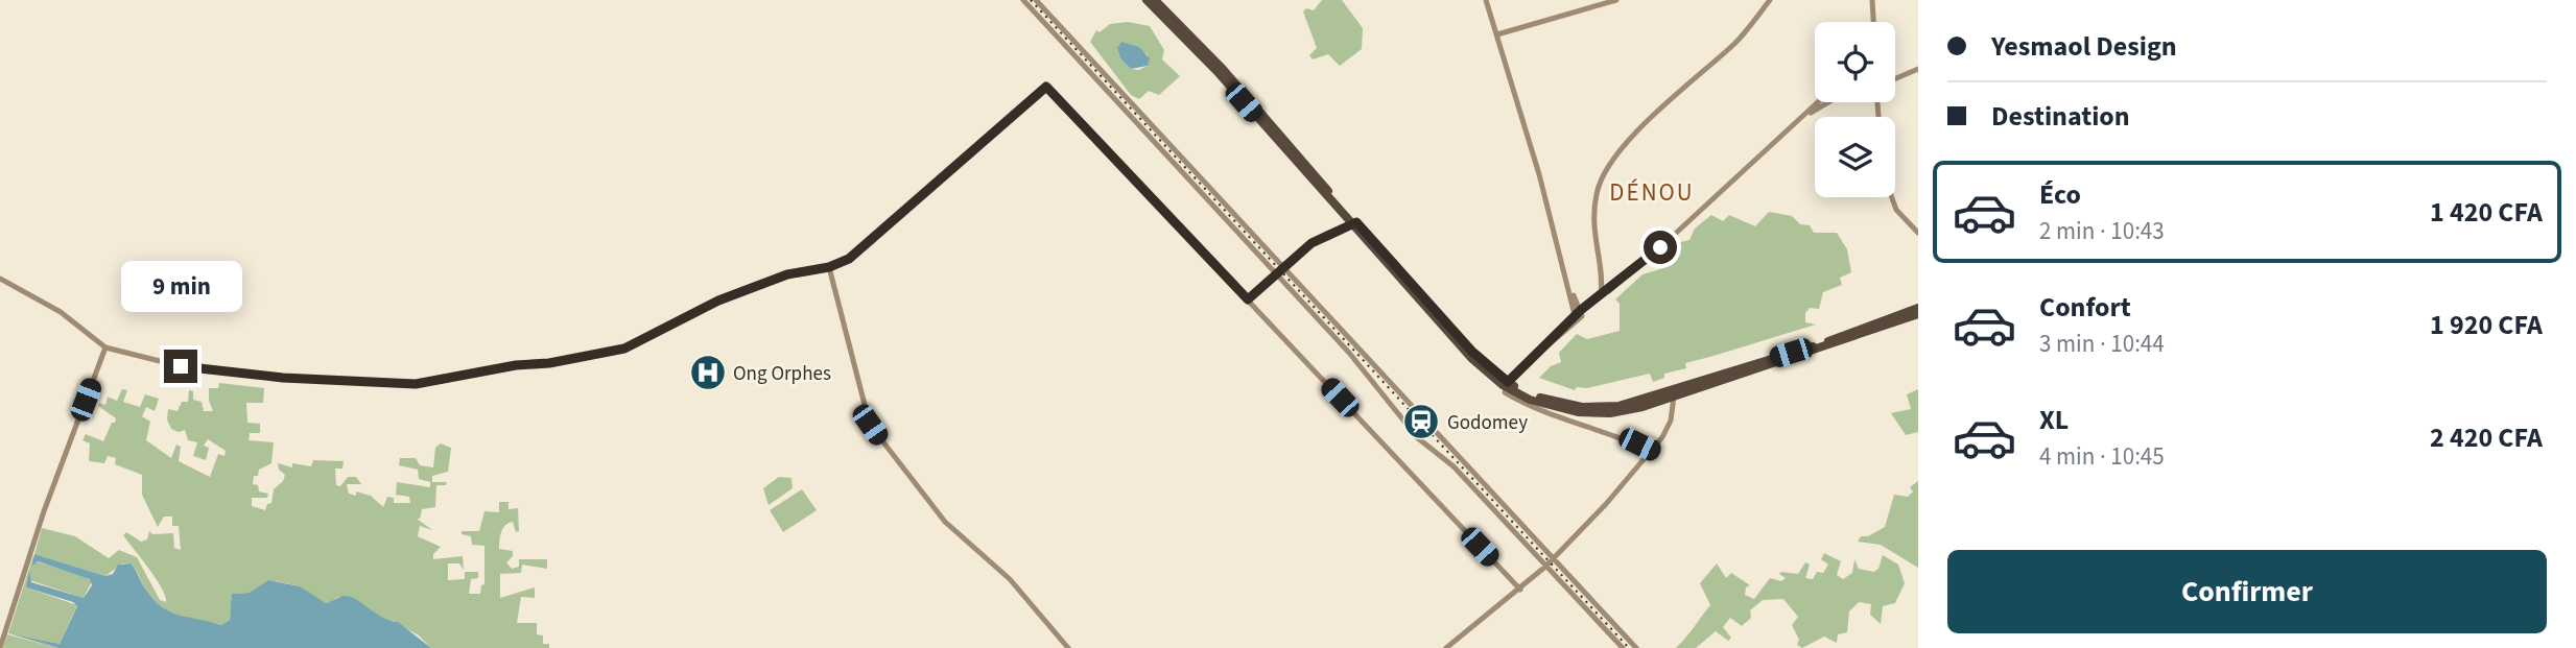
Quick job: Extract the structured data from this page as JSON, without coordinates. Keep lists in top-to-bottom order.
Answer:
{
  "districts": ["DÉNOU"],
  "places": {
    "hospital": ["Ong Orphes"],
    "station": ["Godomey"]
  },
  "page": {
    "banner": ["Yesmaol Design", "Destination"],
    "list": [
      {
        "name": "Éco",
        "note": "2 min · 10:43",
        "value": "1 420 CFA"
      },
      {
        "name": "Confort",
        "note": "3 min · 10:44",
        "value": "1 920 CFA"
      },
      {
        "name": "XL",
        "note": "4 min · 10:45",
        "value": "2 420 CFA"
      }
    ],
    "bubble": "9 min",
    "buttons": "Confirmer"
  }
}
